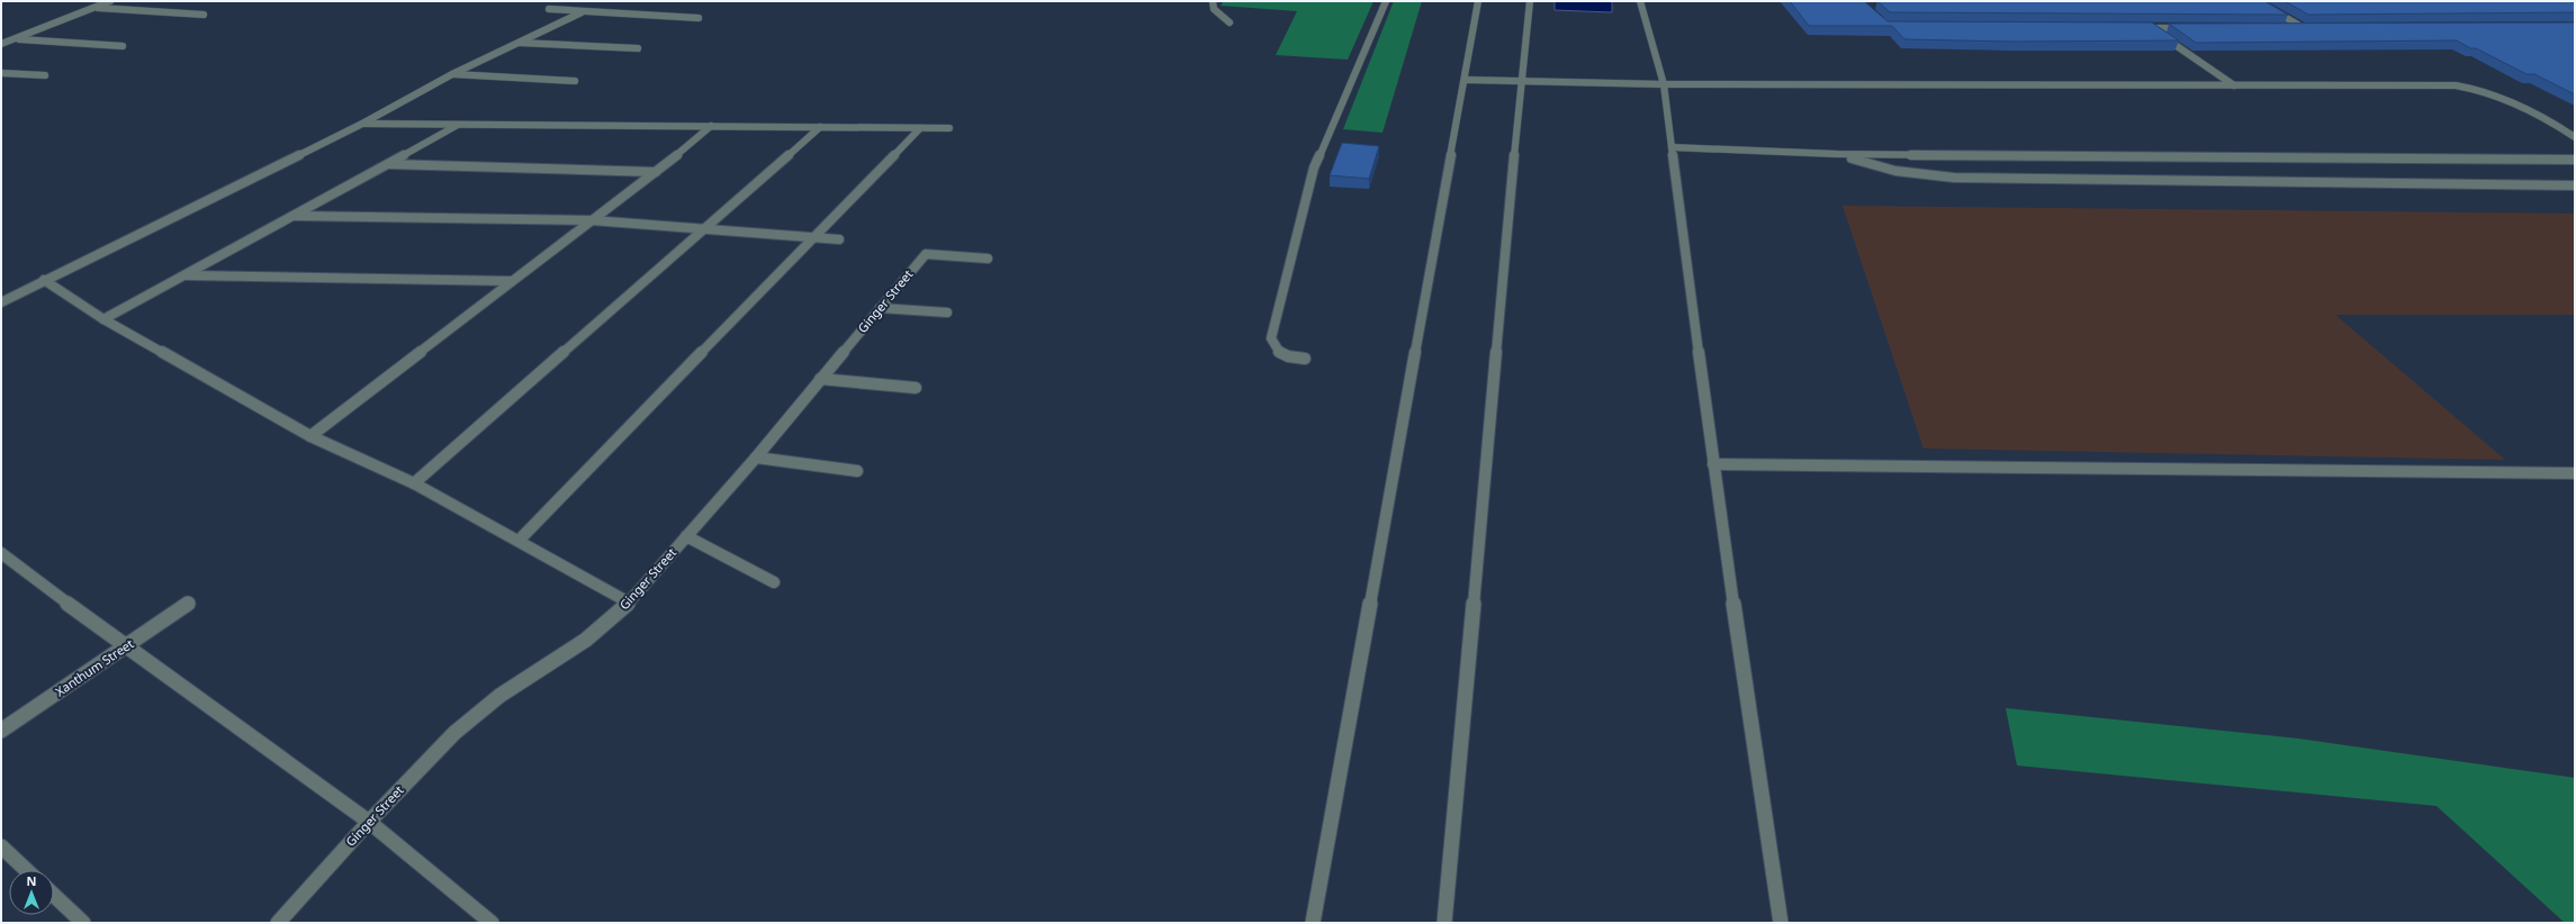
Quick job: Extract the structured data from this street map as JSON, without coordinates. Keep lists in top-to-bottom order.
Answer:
{
  "streets": {
    "street": ["Ginger Street", "Xanthum Street"]
  },
  "north": "top"
}
